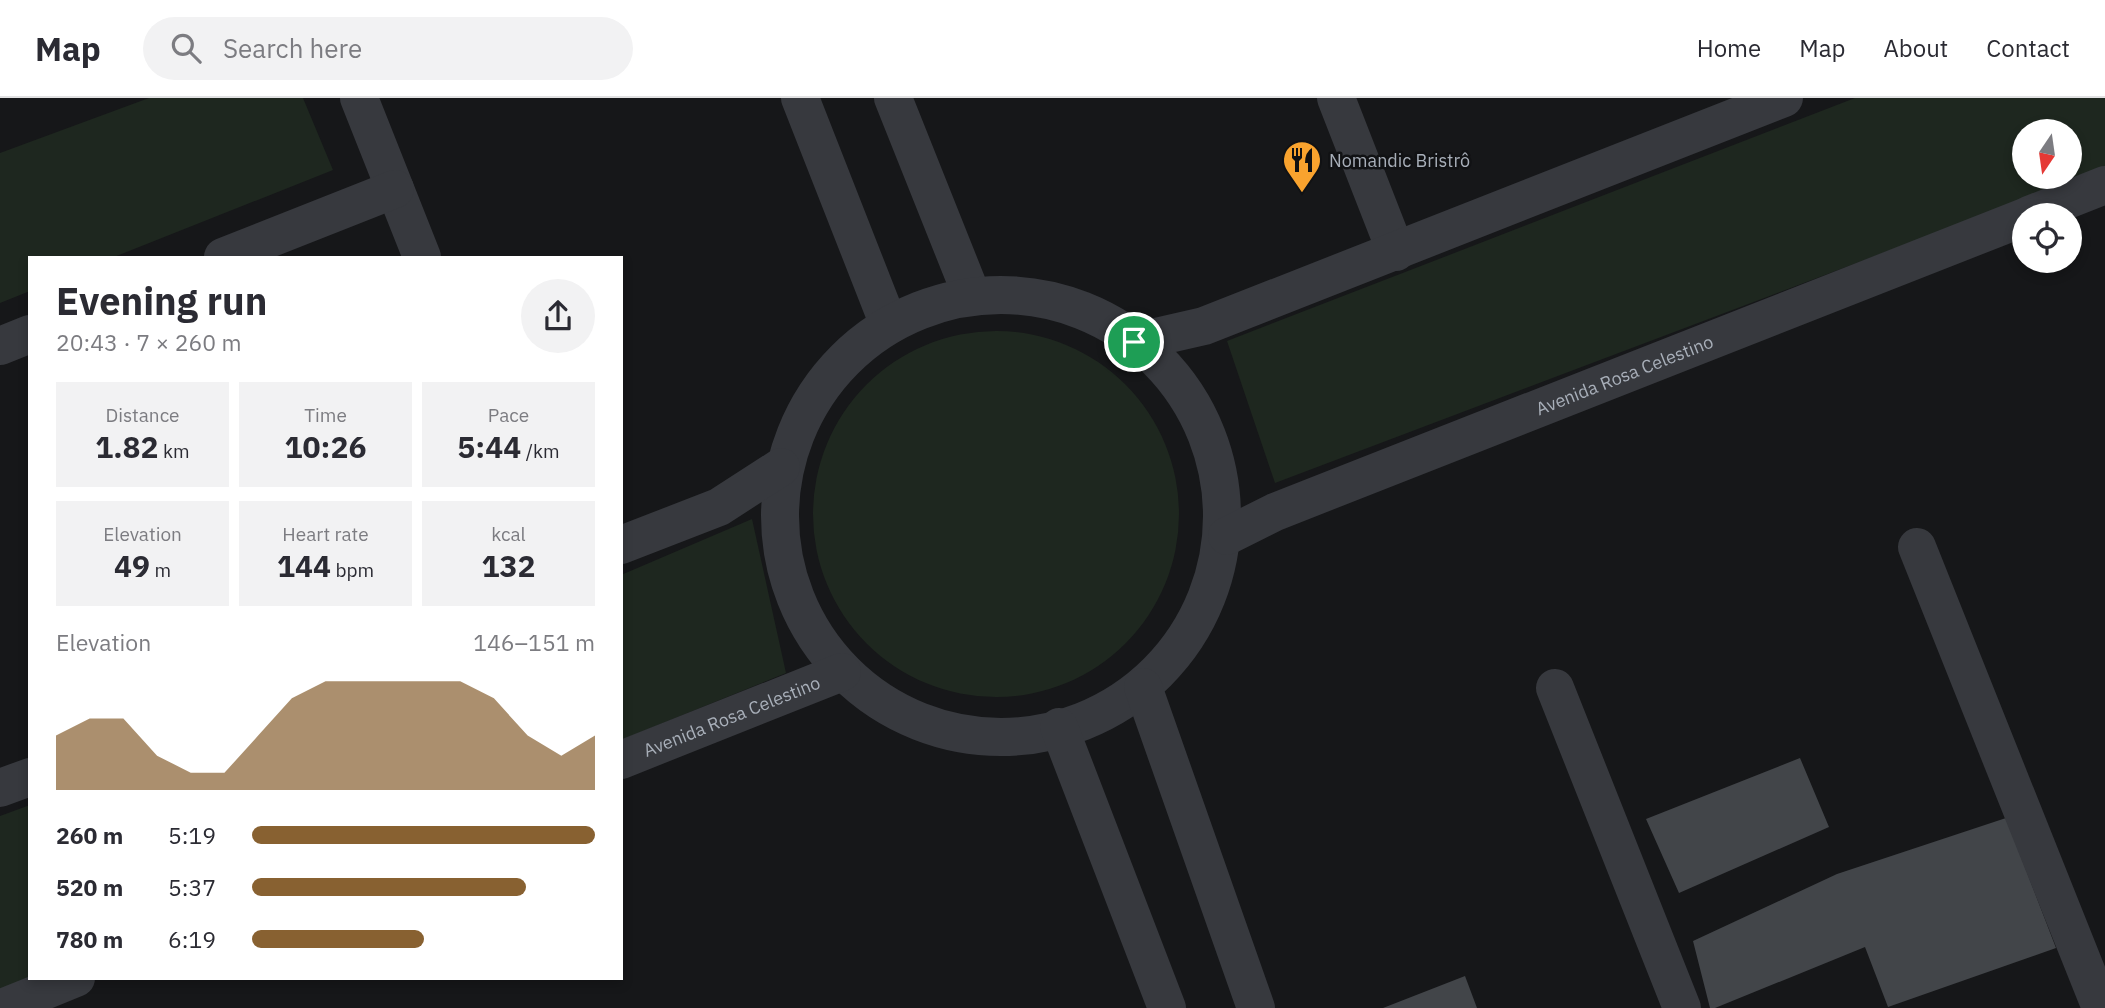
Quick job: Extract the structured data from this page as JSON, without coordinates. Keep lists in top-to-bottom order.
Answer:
{
  "streets": {
    "street": ["Avenida Rosa Celestino"]
  },
  "places": {
    "restaurant": ["Nomandic Bristrô"]
  },
  "north": "bottom",
  "page": {
    "header": "Map",
    "search": "Search here",
    "nav": [
      "Home",
      "Map",
      "About",
      "Contact"
    ],
    "heading": ["Evening run", "20:43 · 7 × 260 m"],
    "stats": [
      ["Distance", "1.82 km"],
      ["Time", "10:26"],
      ["Pace", "5:44 /km"],
      ["Elevation", "49 m"],
      ["Heart rate", "144 bpm"],
      ["kcal", "132"]
    ],
    "chart": ["Elevation", "146–151 m"],
    "list": [
      {
        "name": "260 m",
        "note": "5:19"
      },
      {
        "name": "520 m",
        "note": "5:37"
      },
      {
        "name": "780 m",
        "note": "6:19"
      }
    ]
  }
}
